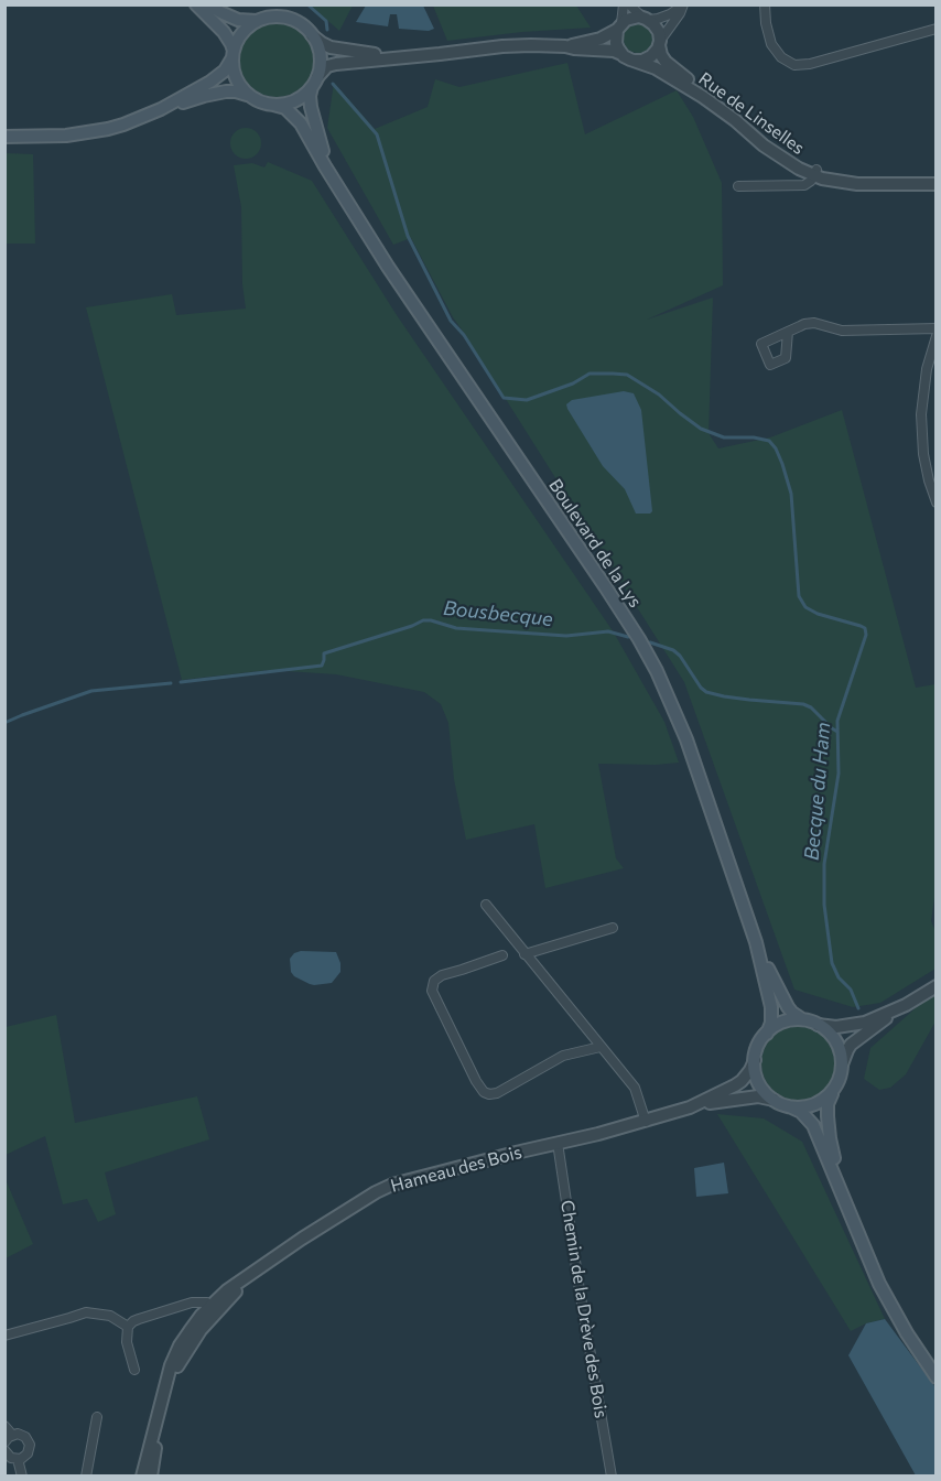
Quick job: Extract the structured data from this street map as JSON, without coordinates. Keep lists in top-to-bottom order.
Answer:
{
  "streets": {
    "main road": ["Boulevard de la Lys"],
    "street": ["Rue de Linselles", "Hameau des Bois", "Chemin de la Drève des Bois"]
  },
  "crossings": [
    ["Boulevard de la Lys", "Hameau des Bois"],
    ["Hameau des Bois", "Chemin de la Drève des Bois"]
  ],
  "water": ["Bousbecque", "Becque du Ham"]
}
